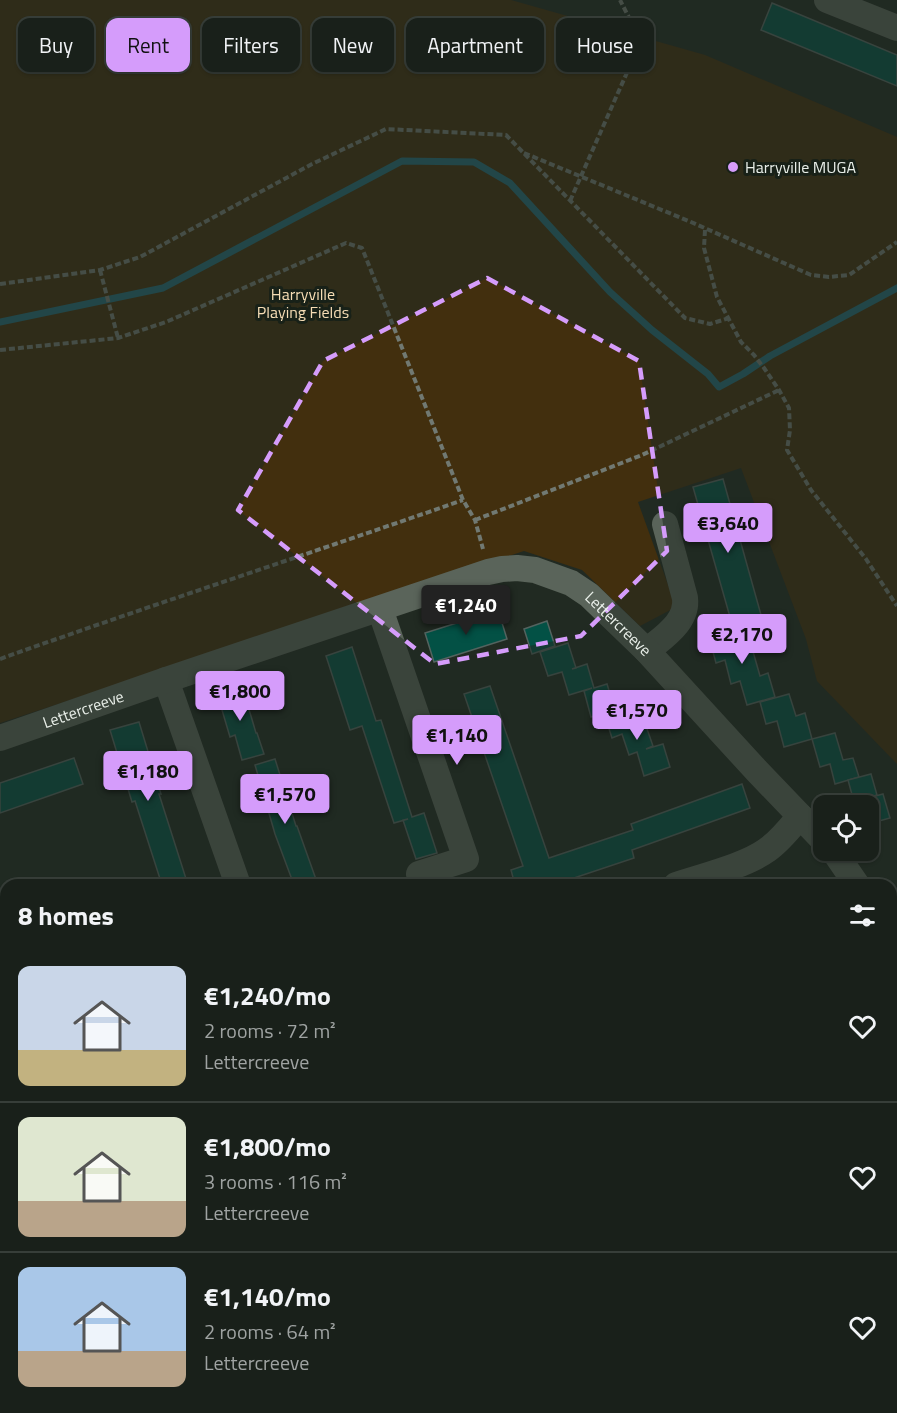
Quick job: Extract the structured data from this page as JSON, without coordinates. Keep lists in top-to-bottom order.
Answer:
{
  "streets": {
    "street": ["Lettercreeve"]
  },
  "parks": ["Harryville Playing Fields"],
  "places": ["Harryville MUGA"],
  "page": {
    "chip": [
      "Buy",
      "Rent",
      "Filters",
      "New",
      "Apartment",
      "House"
    ],
    "price": [
      "€3,640",
      "€1,240",
      "€2,170",
      "€1,800",
      "€1,570",
      "€1,140",
      "€1,180",
      "€1,570"
    ],
    "heading": "8 homes",
    "list": [
      {
        "name": "€1,240/mo",
        "note": "2 rooms · 72 m² · Lettercreeve"
      },
      {
        "name": "€1,800/mo",
        "note": "3 rooms · 116 m² · Lettercreeve"
      },
      {
        "name": "€1,140/mo",
        "note": "2 rooms · 64 m² · Lettercreeve"
      }
    ]
  }
}
